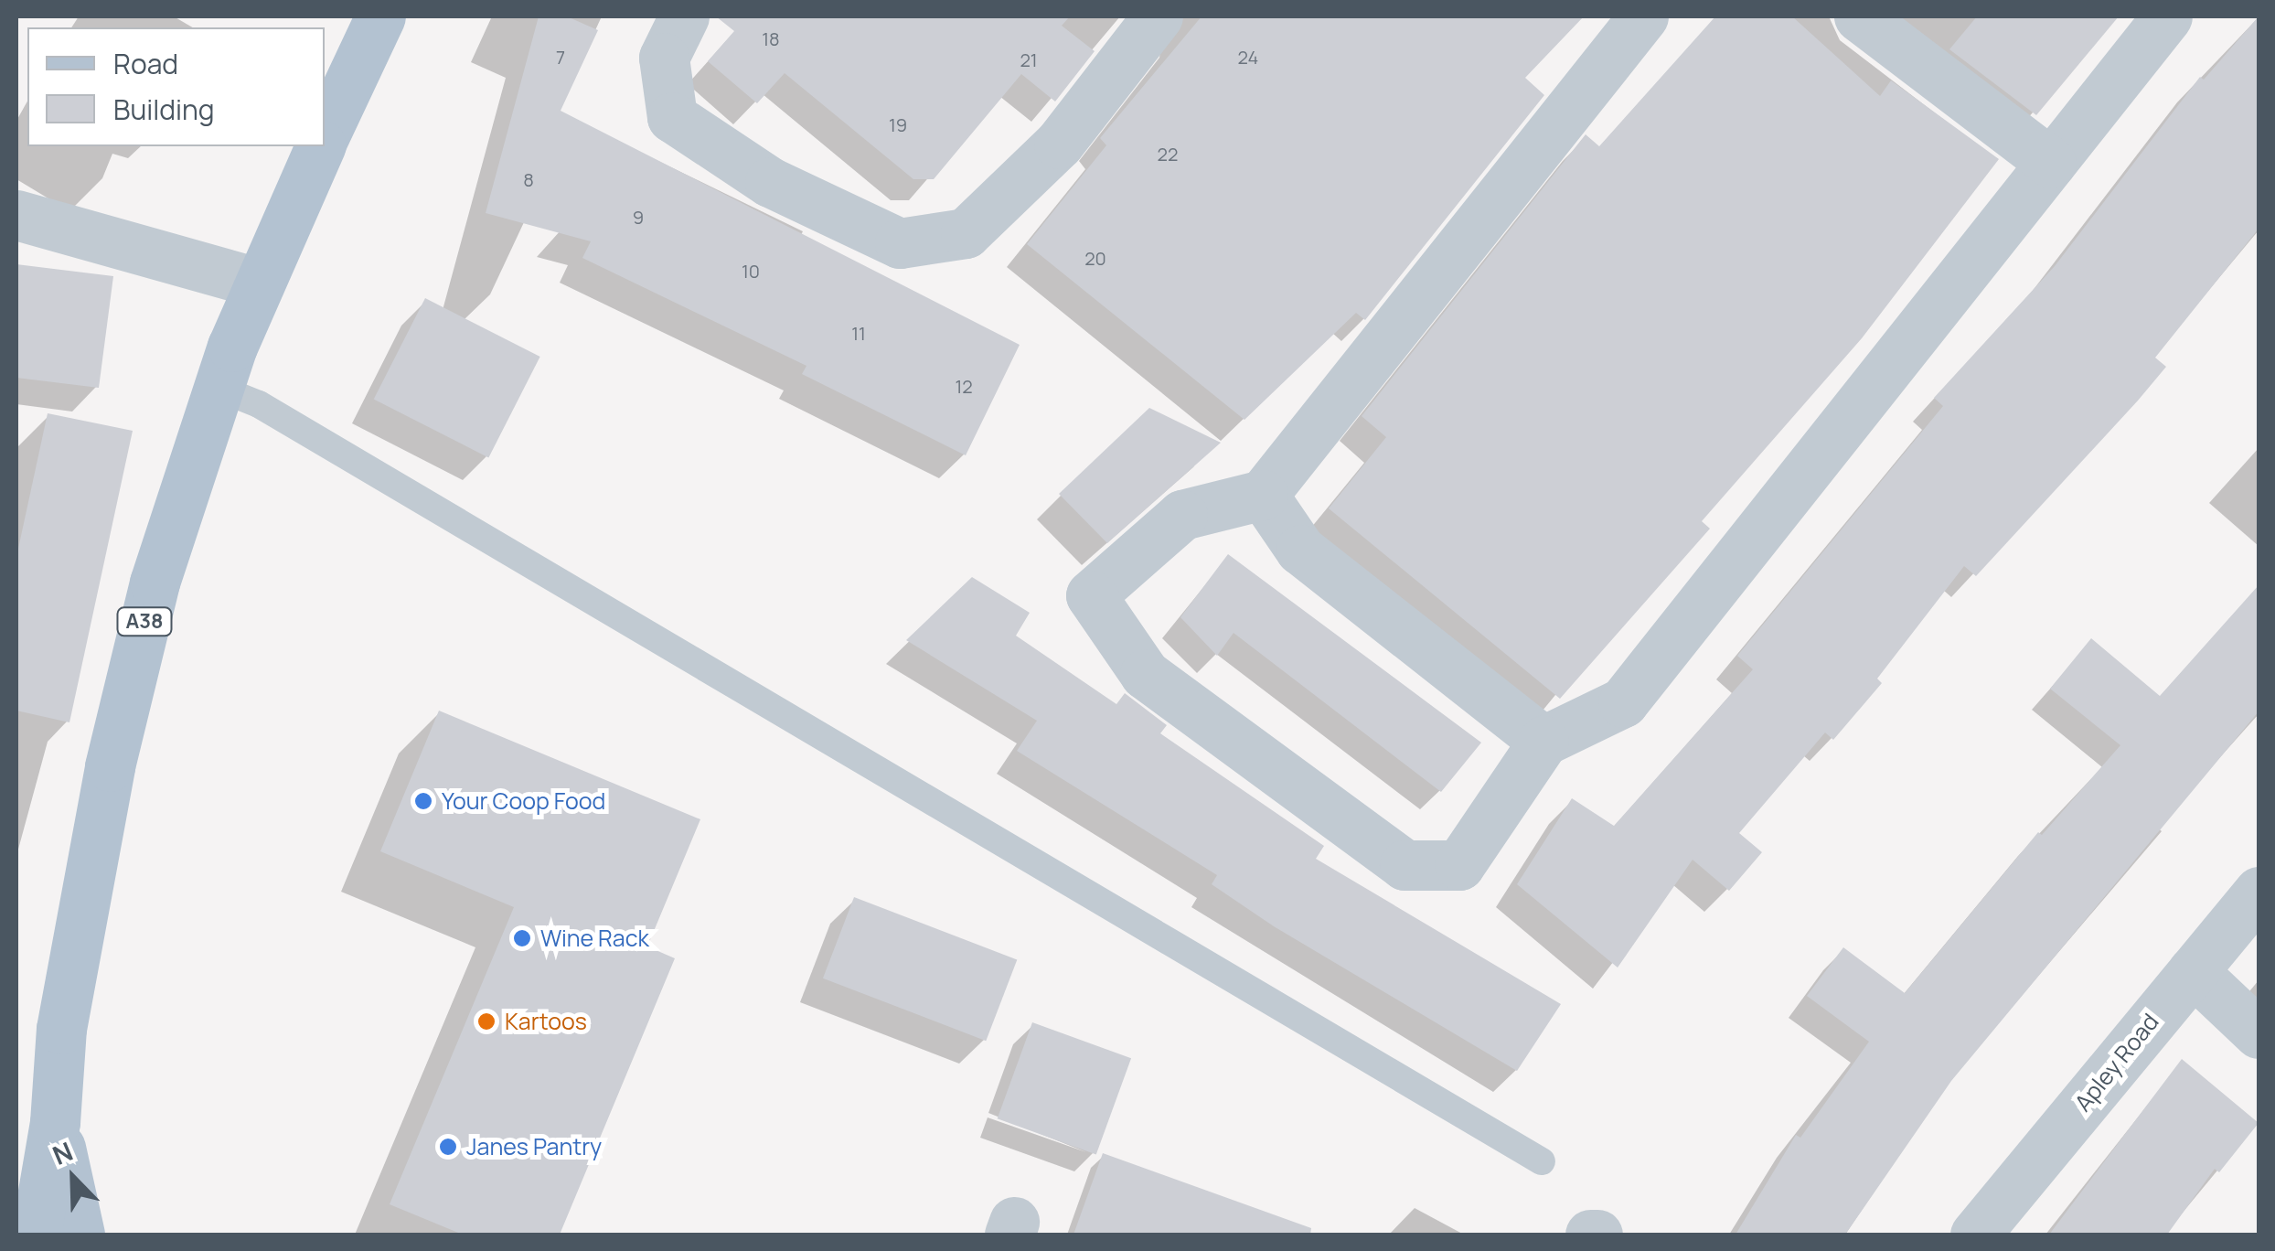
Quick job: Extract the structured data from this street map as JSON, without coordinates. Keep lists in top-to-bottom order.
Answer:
{
  "streets": {
    "main road": ["A38"],
    "street": ["Apley Road"]
  },
  "places": [
    "Your Coop Food",
    "Wine Rack",
    "Kartoos",
    "Janes Pantry"
  ],
  "house_numbers": [
    "18",
    "7",
    "24",
    "21",
    "19",
    "22",
    "8",
    "9",
    "20",
    "10",
    "11",
    "12"
  ],
  "legend": ["Road", "Building"],
  "north": "top left"
}
